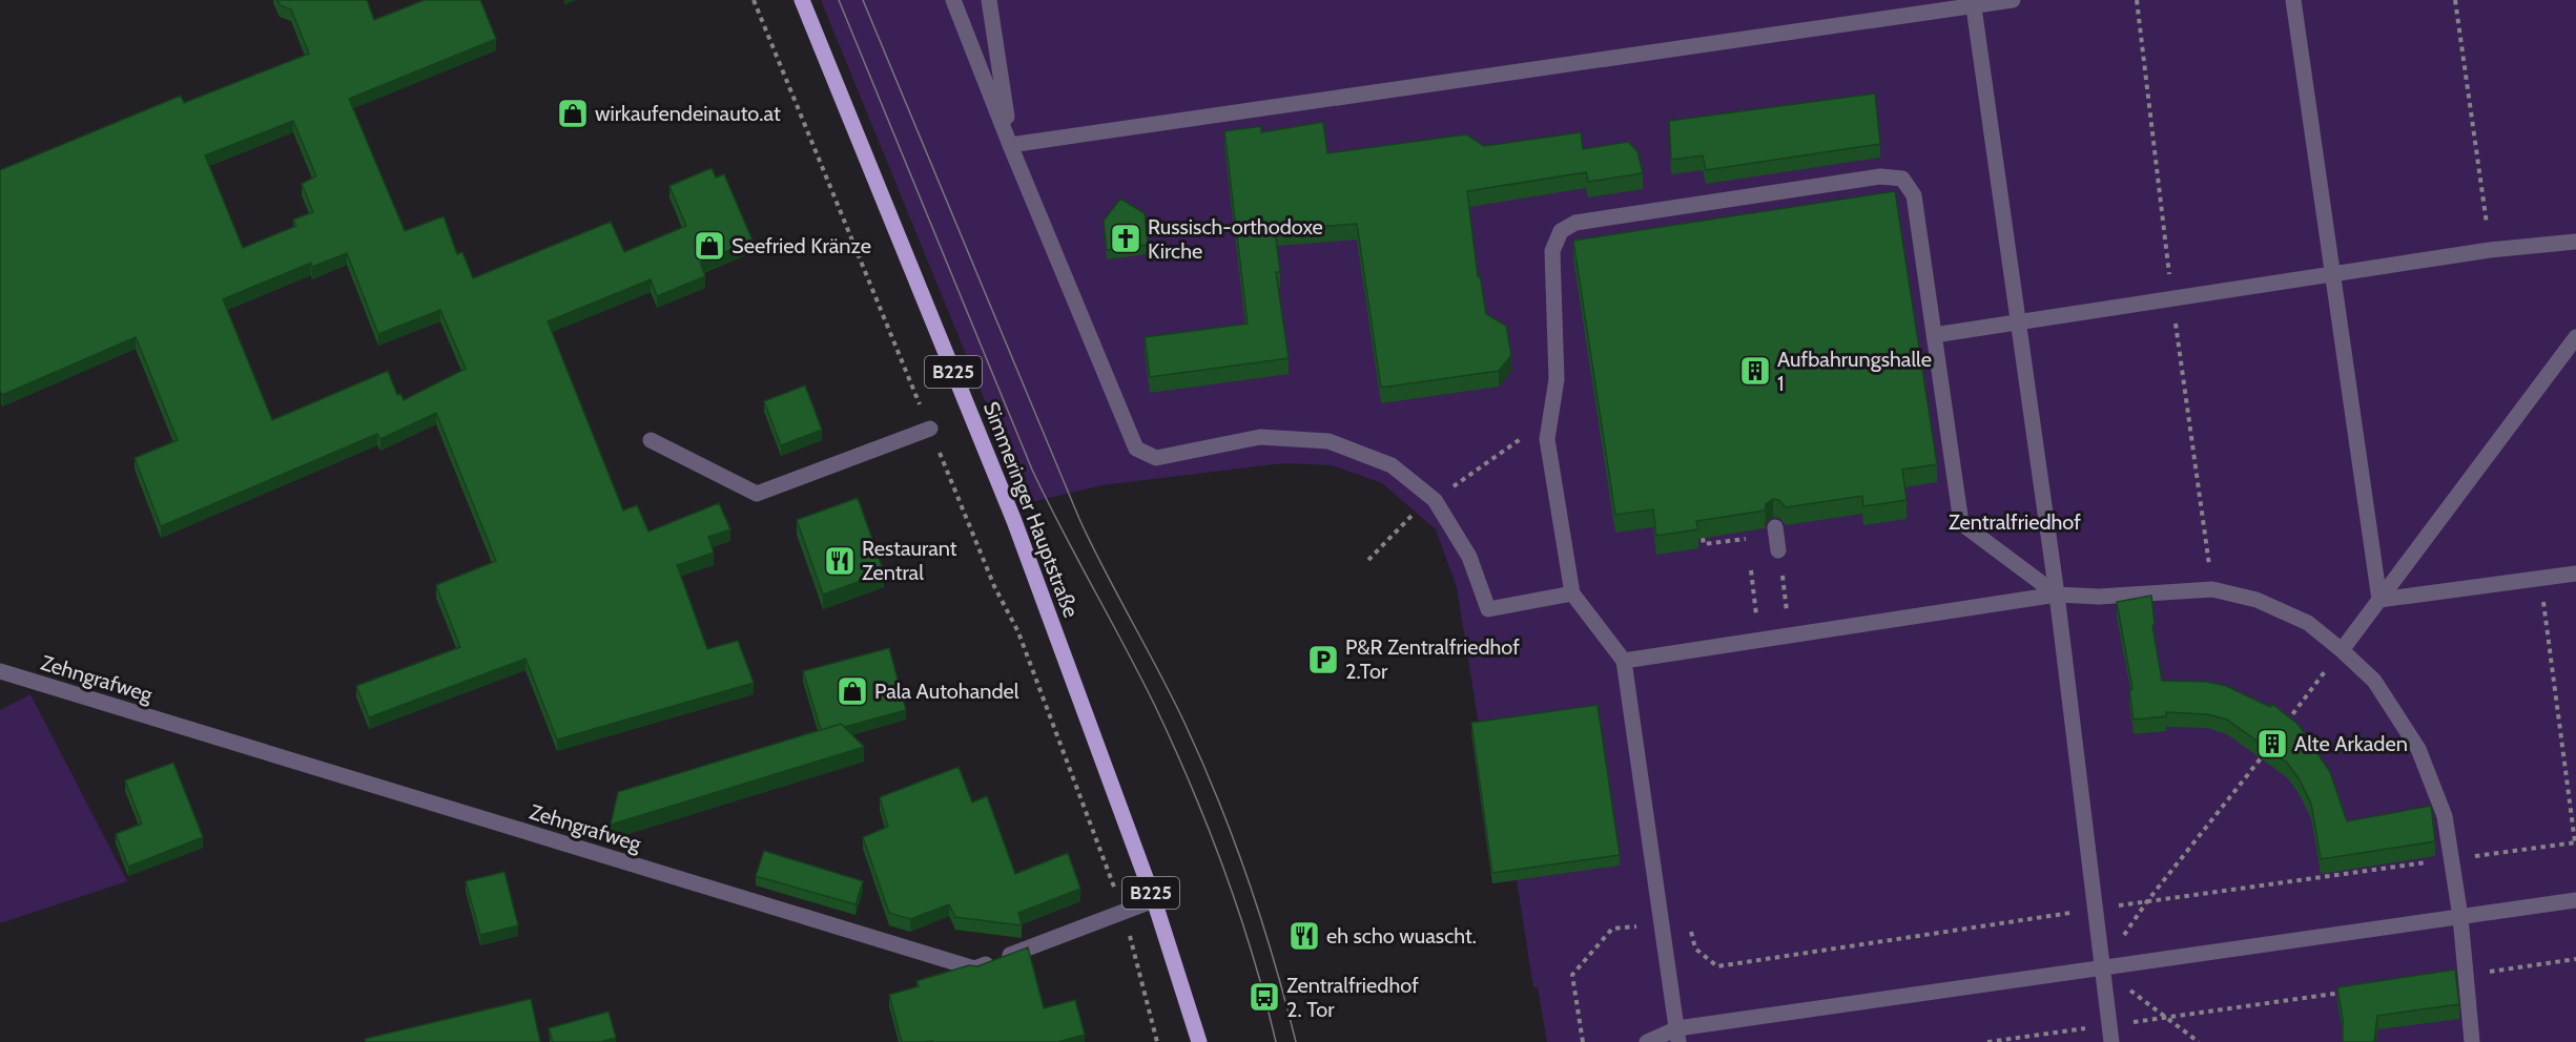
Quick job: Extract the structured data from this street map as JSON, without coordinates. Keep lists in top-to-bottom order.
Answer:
{
  "streets": {
    "main road": ["B225", "Simmeringer Hauptstraße"],
    "street": ["Zehngrafweg"]
  },
  "crossings": [
    ["Simmeringer Hauptstraße", "Zehngrafweg"]
  ],
  "parks": ["Zentralfriedhof"],
  "places": {
    "shop": ["wirkaufendeinauto.at", "Seefried Kränze", "Pala Autohandel"],
    "church": ["Russisch-orthodoxe Kirche"],
    "building": ["Aufbahrungshalle 1", "Alte Arkaden"],
    "restaurant": ["Restaurant Zentral", "eh scho wuascht."],
    "parking": ["P&R Zentralfriedhof 2.Tor"],
    "bus stop": ["Zentralfriedhof 2. Tor"]
  }
}
